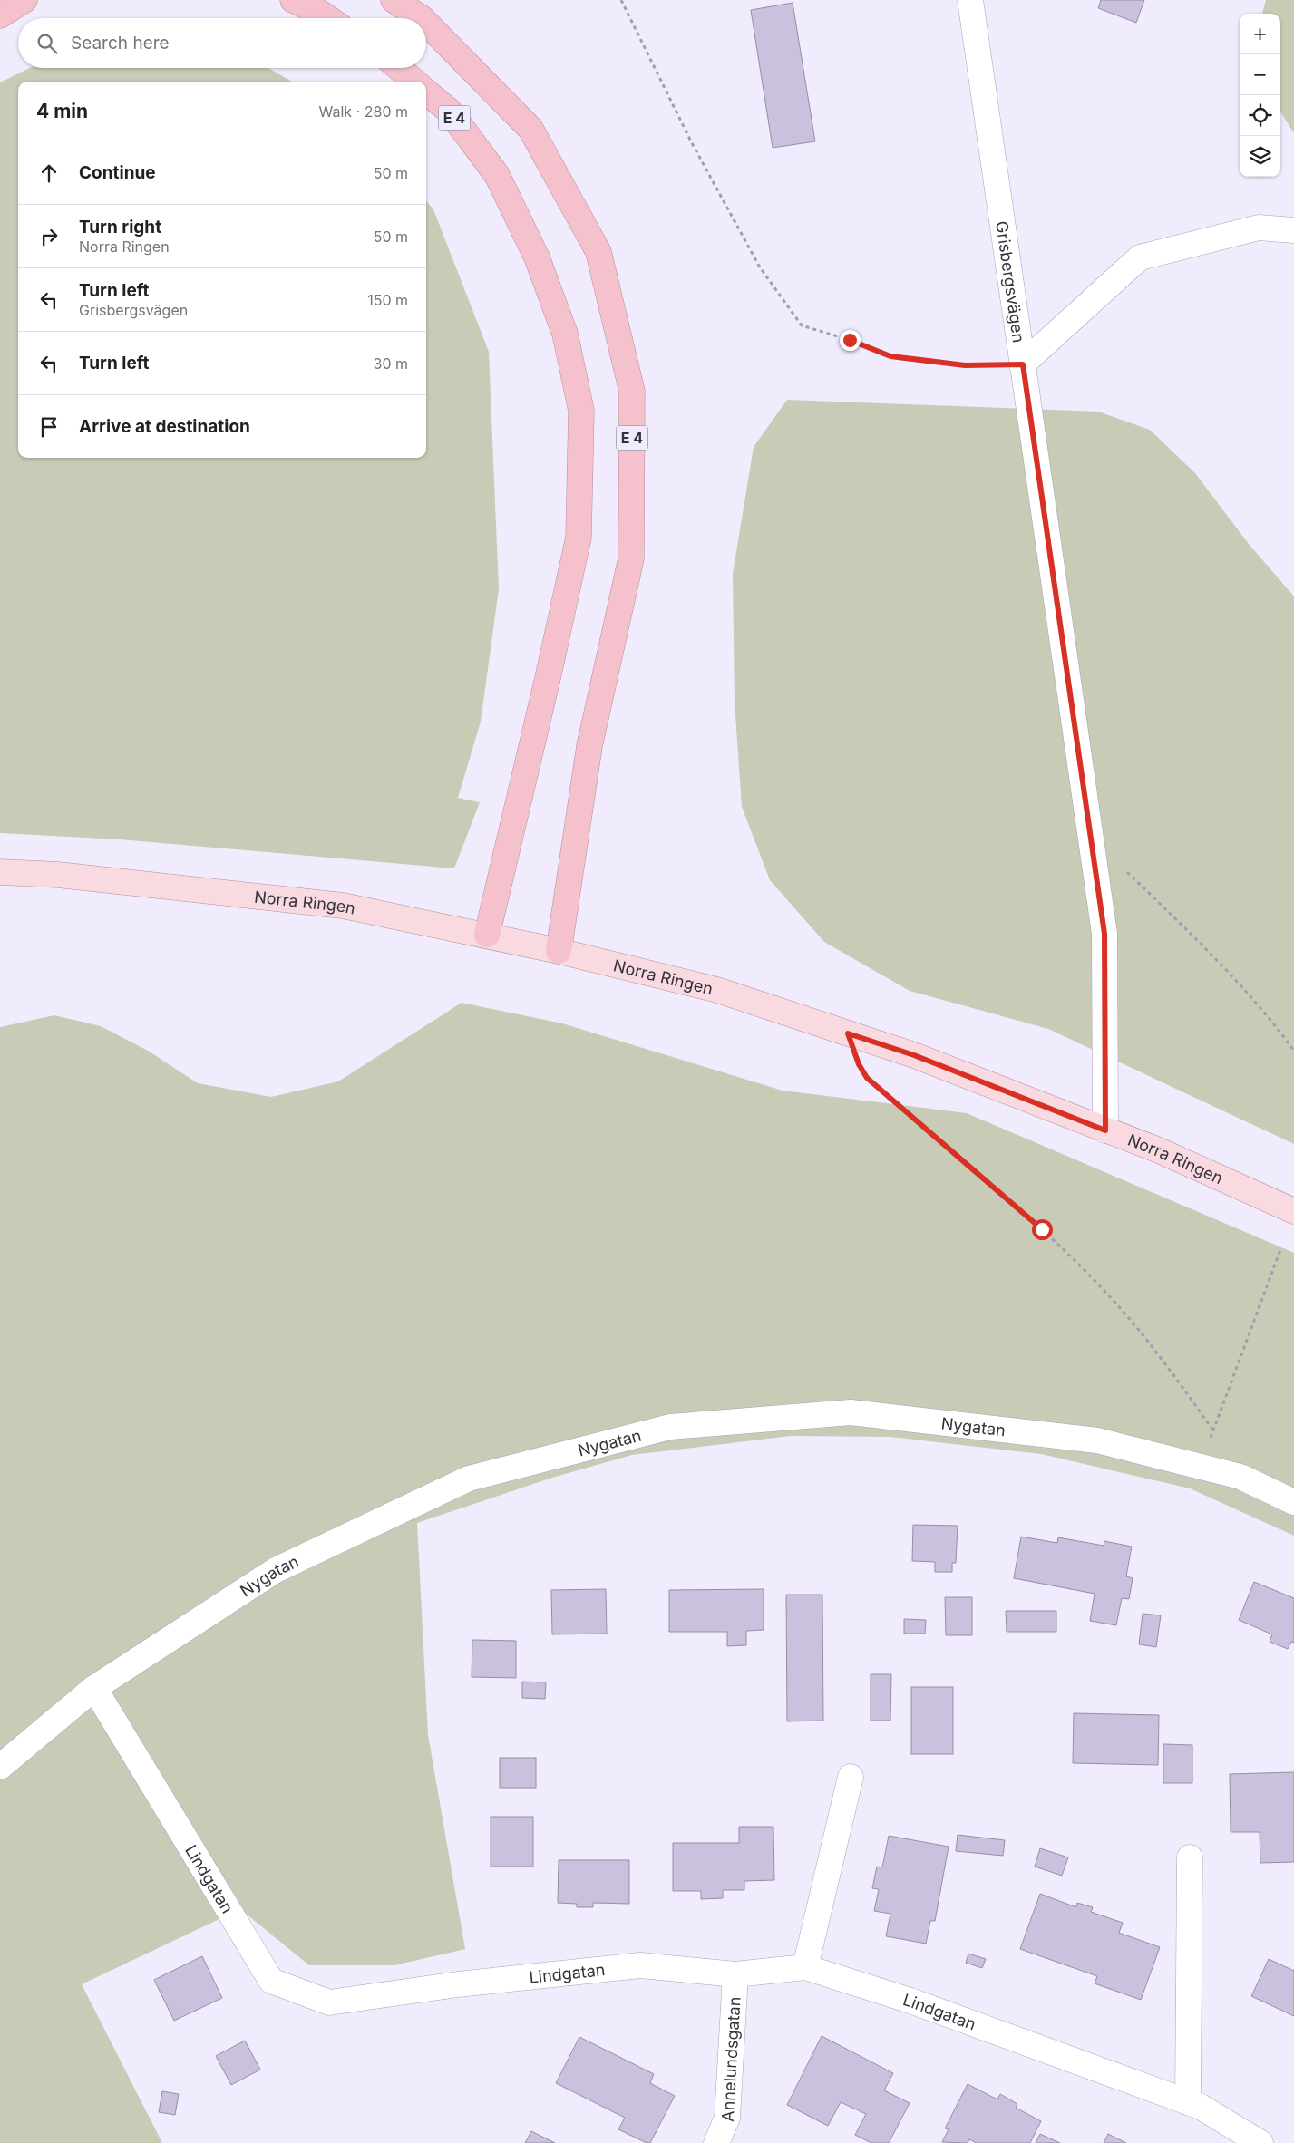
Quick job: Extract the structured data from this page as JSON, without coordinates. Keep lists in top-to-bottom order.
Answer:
{
  "streets": {
    "highway": ["E 4"],
    "main road": ["Norra Ringen"],
    "street": [
      "Grisbergsvägen",
      "Nygatan",
      "Lindgatan",
      "Annelundsgatan"
    ]
  },
  "crossings": [
    ["E 4", "Norra Ringen"],
    ["Grisbergsvägen", "Norra Ringen"],
    ["Nygatan", "Lindgatan"],
    ["Lindgatan", "Annelundsgatan"]
  ],
  "page": {
    "map_buttons": ["+", "−"],
    "search": "Search here",
    "heading": ["4 min", "Walk · 280 m"],
    "list": [
      ["Continue", "50 m"],
      ["Turn right", "Norra Ringen", "50 m"],
      ["Turn left", "Grisbergsvägen", "150 m"],
      ["Turn left", "30 m"],
      "Arrive at destination"
    ]
  }
}
